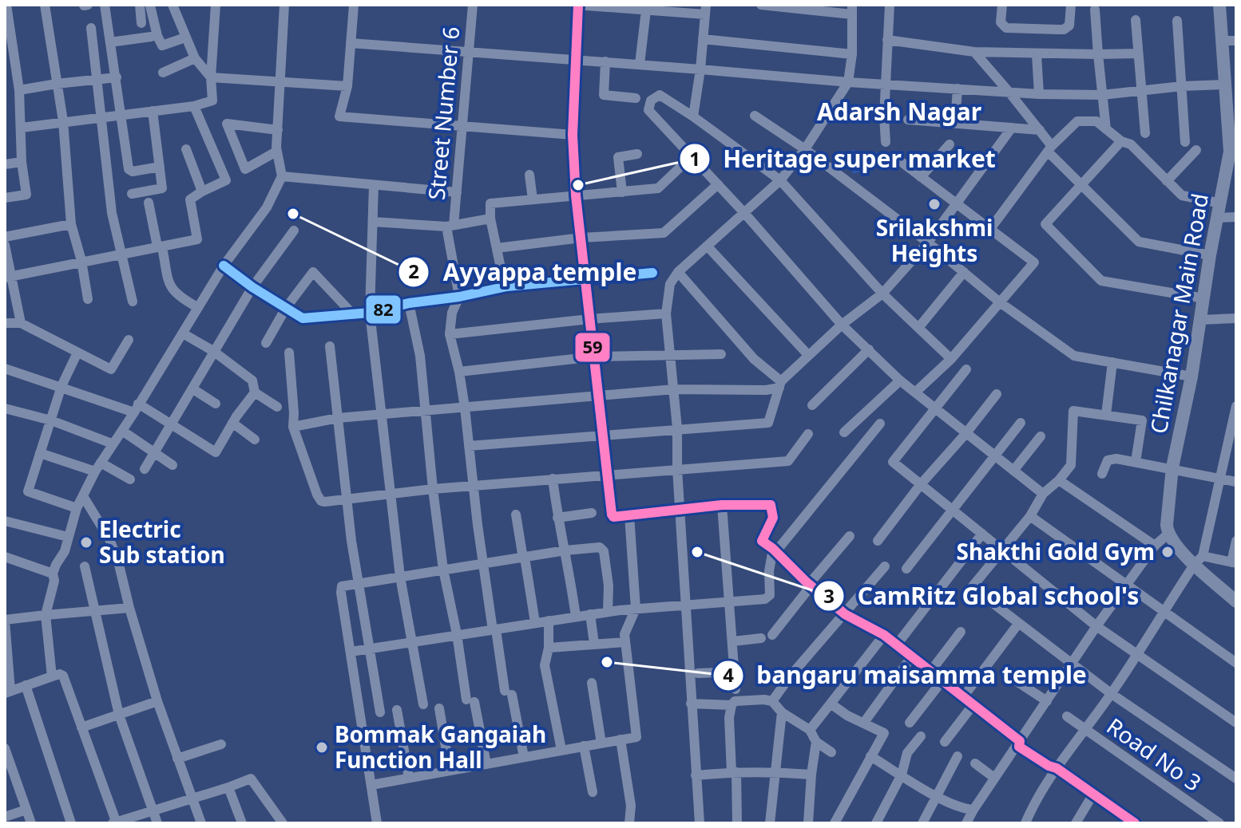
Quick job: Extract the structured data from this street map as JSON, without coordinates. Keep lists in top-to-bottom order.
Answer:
{
  "streets": {
    "main road": ["Chilkanagar Main Road"],
    "street": ["Street Number 6", "Road No 3"]
  },
  "districts": ["Adarsh Nagar"],
  "places": [
    "Heritage super market",
    "Srilakshmi Heights",
    "Ayyappa temple",
    "Electric Sub station",
    "CamRitz Global school's",
    "Shakthi Gold Gym",
    "bangaru maisamma temple",
    "Bommak Gangaiah Function Hall"
  ],
  "lines": ["transit line 59", "transit line 82"]
}
